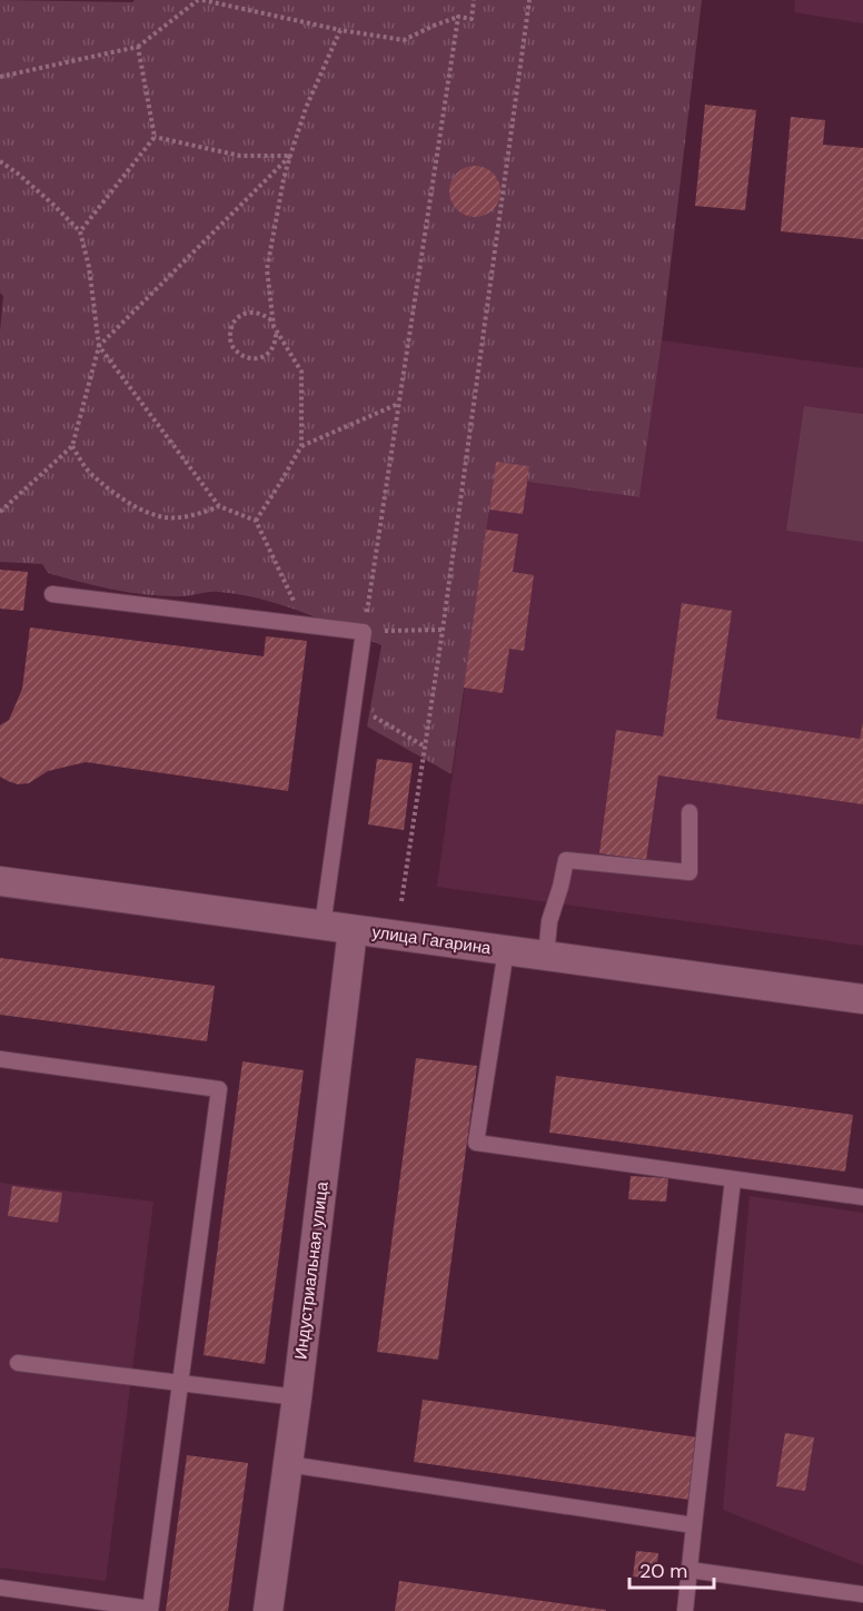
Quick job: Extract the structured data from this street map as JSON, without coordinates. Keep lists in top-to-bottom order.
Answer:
{
  "streets": {
    "street": ["улица Гагарина", "Индустриальная улица"]
  },
  "crossings": [
    ["улица Гагарина", "Индустриальная улица"]
  ],
  "scale_bar": "20 m"
}
